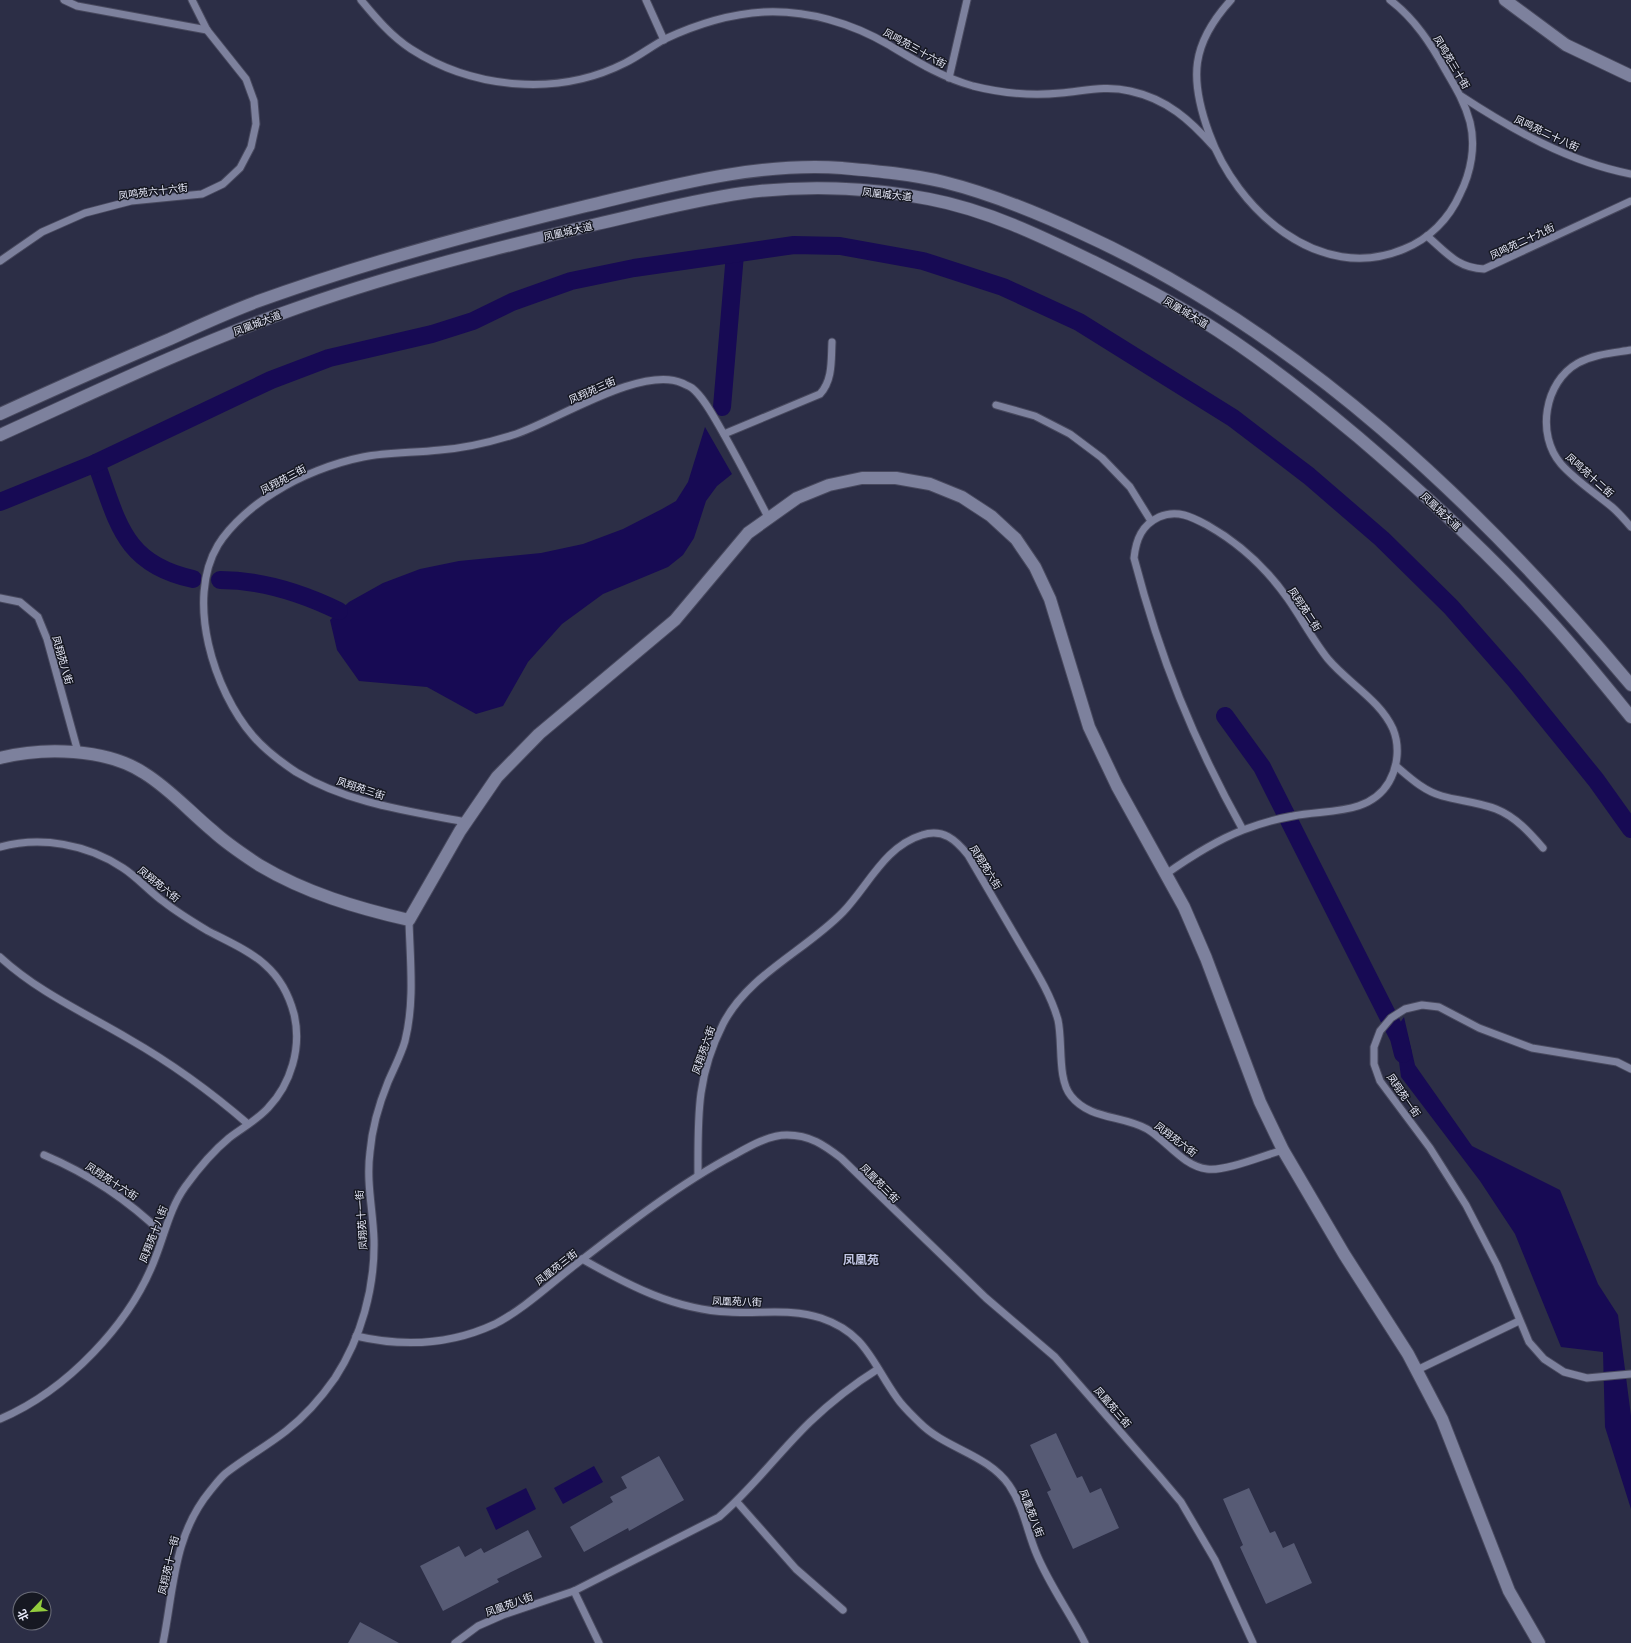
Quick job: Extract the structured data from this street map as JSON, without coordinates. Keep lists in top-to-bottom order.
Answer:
{
  "streets": {
    "main road": ["凤凰城大道"],
    "lane": [
      "凤鸣苑三十六街",
      "凤鸣苑三十街",
      "凤鸣苑二十八街",
      "凤鸣苑六十六街",
      "凤鸣苑二十九街",
      "凤翔苑三街",
      "凤鸣苑十二街",
      "凤翔苑二街",
      "凤翔苑八街",
      "凤翔苑六街",
      "凤翔苑一街",
      "凤翔苑十六街",
      "凤凰苑三街",
      "凤翔苑十一街",
      "凤翔苑十八街",
      "凤凰苑八街"
    ]
  },
  "crossings": [
    ["凤鸣苑三十六街", "凤鸣苑三十街"],
    ["凤鸣苑三十街", "凤鸣苑二十八街"],
    ["凤鸣苑三十街", "凤鸣苑二十九街"],
    ["凤翔苑六街", "凤凰苑三街"],
    ["凤翔苑六街", "凤翔苑十八街"],
    ["凤翔苑十六街", "凤翔苑十八街"],
    ["凤凰苑三街", "凤翔苑十一街"],
    ["凤凰苑三街", "凤凰苑八街"]
  ],
  "districts": ["凤凰苑"],
  "north": "bottom left"
}
